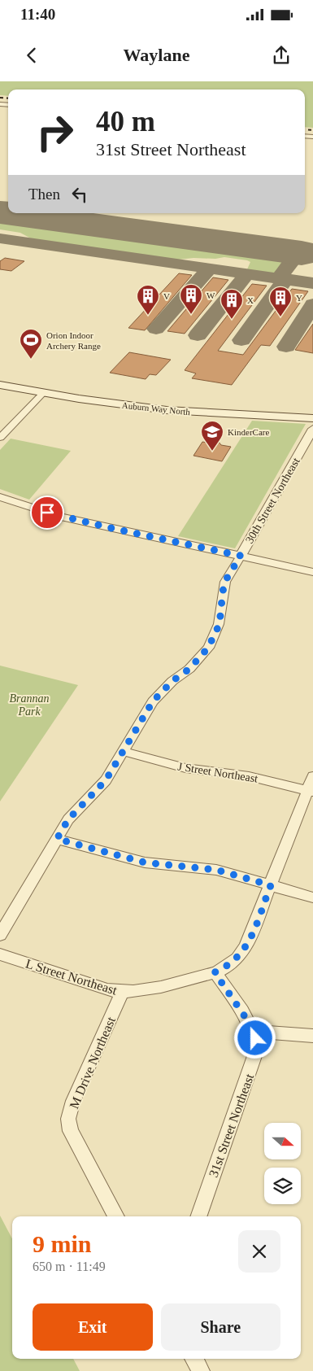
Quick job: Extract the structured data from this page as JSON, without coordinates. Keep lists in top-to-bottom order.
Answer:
{
  "streets": {
    "main road": ["Auburn Way North"],
    "street": [
      "30th Street Northeast",
      "J Street Northeast",
      "L Street Northeast",
      "M Drive Northeast",
      "31st Street Northeast"
    ]
  },
  "crossings": [
    ["30th Street Northeast", "J Street Northeast"],
    ["L Street Northeast", "M Drive Northeast"],
    ["L Street Northeast", "31st Street Northeast"]
  ],
  "parks": ["Brannan Park"],
  "places": {
    "building": [
      "W",
      "V",
      "Y",
      "X"
    ],
    "sports": ["Orion Indoor Archery Range"],
    "school or university": ["KinderCare"]
  },
  "north": "right",
  "page": {
    "status": "11:40",
    "header": "Waylane",
    "turn": ["40 m", "31st Street Northeast"],
    "then": "Then",
    "heading": ["9 min", "650 m · 11:49"],
    "buttons": ["Exit", "Share"]
  }
}
